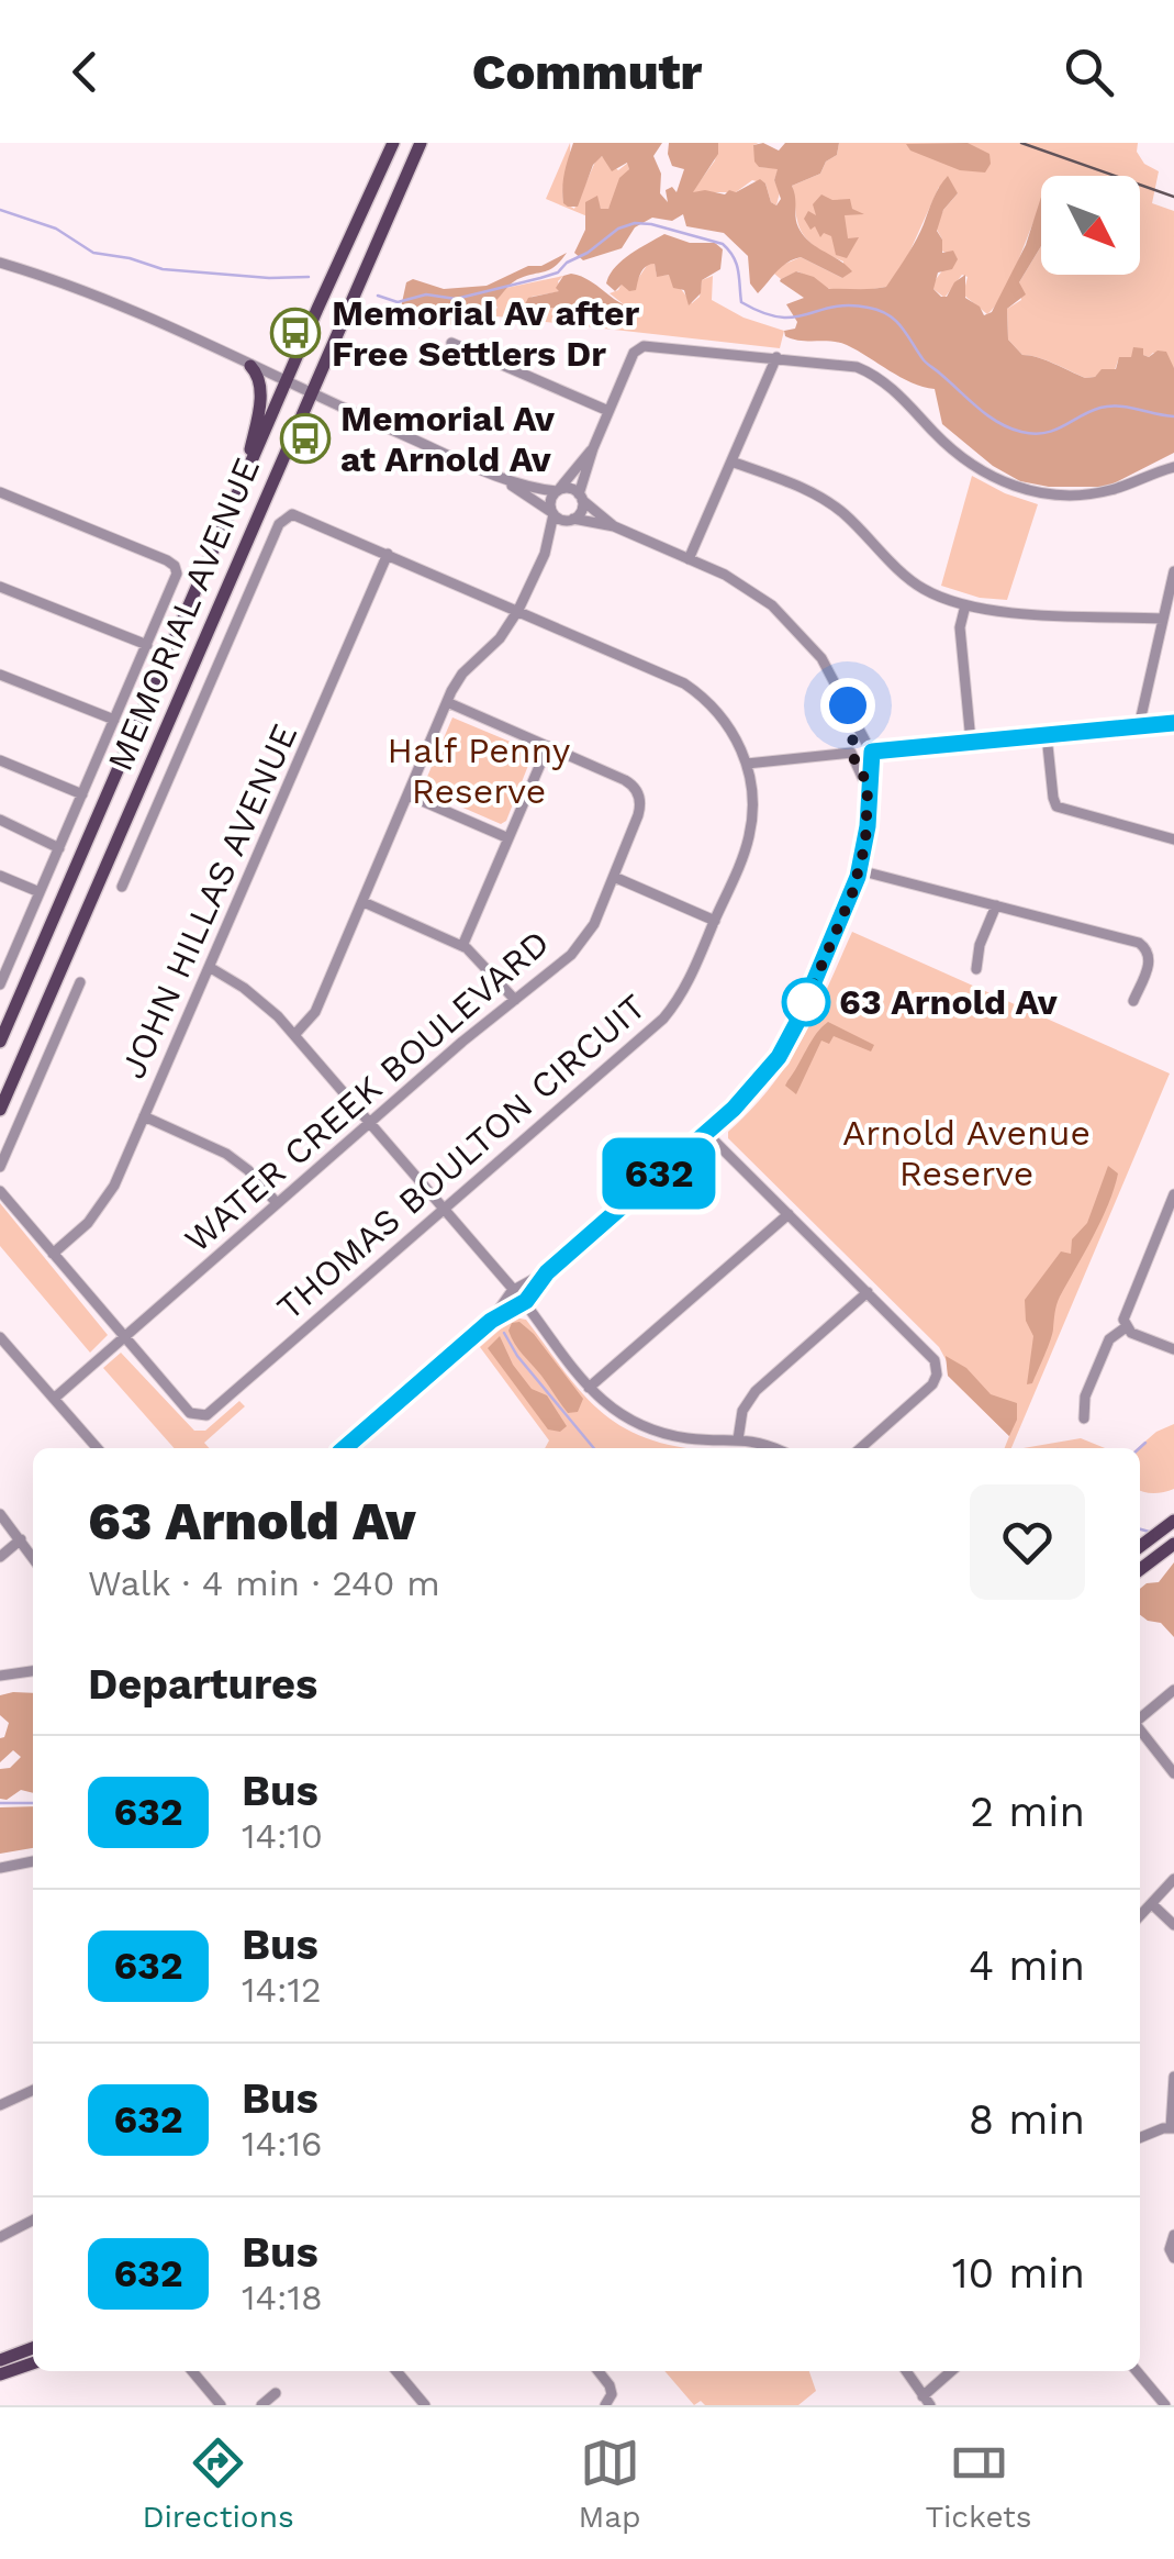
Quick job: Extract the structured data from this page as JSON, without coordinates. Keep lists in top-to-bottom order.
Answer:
{
  "streets": {
    "main road": ["MEMORIAL AVENUE"],
    "street": ["JOHN HILLAS AVENUE", "WATER CREEK BOULEVARD", "THOMAS BOULTON CIRCUIT"]
  },
  "crossings": [
    ["JOHN HILLAS AVENUE", "THOMAS BOULTON CIRCUIT"],
    ["WATER CREEK BOULEVARD", "THOMAS BOULTON CIRCUIT"]
  ],
  "parks": ["Half Penny Reserve", "Arnold Avenue Reserve"],
  "places": {
    "bus stop": ["Memorial Av after Free Settlers Dr", "Memorial Av at Arnold Av"],
    "other": ["63 Arnold Av"]
  },
  "lines": ["bus line 632"],
  "north": "bottom right",
  "page": {
    "header": "Commutr",
    "on_map": "632",
    "heading": [
      ["63 Arnold Av", "Walk · 4 min · 240 m"],
      "Departures"
    ],
    "list": [
      {
        "mark": "632",
        "name": "Bus",
        "note": "14:10",
        "value": "2 min"
      },
      {
        "mark": "632",
        "name": "Bus",
        "note": "14:12",
        "value": "4 min"
      },
      {
        "mark": "632",
        "name": "Bus",
        "note": "14:16",
        "value": "8 min"
      },
      {
        "mark": "632",
        "name": "Bus",
        "note": "14:18",
        "value": "10 min"
      }
    ],
    "tabs": ["Directions", "Map", "Tickets"]
  }
}
